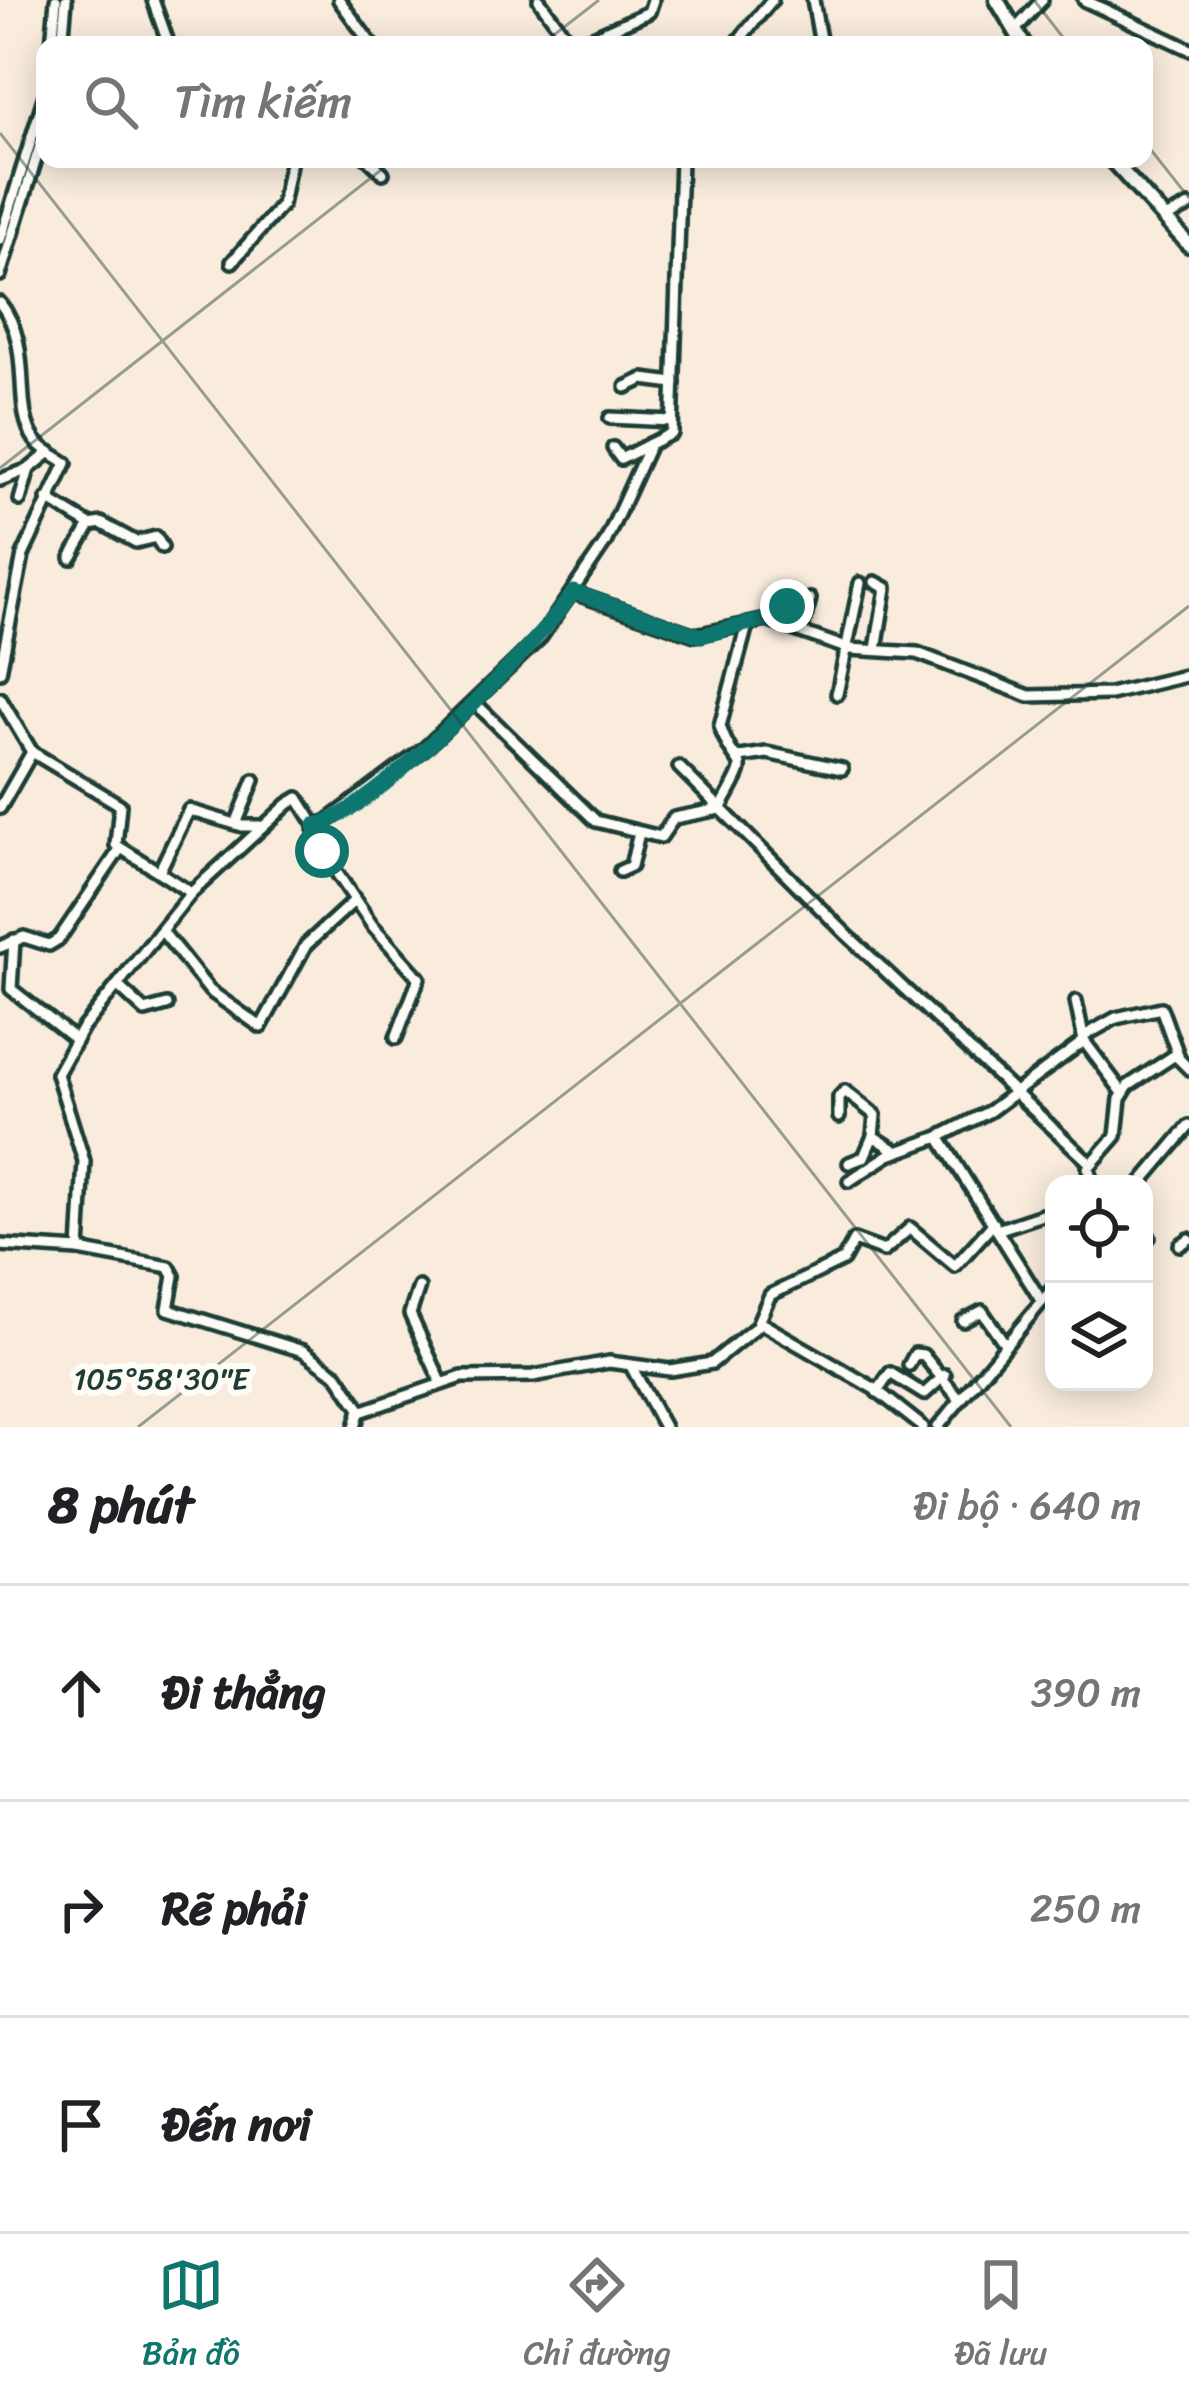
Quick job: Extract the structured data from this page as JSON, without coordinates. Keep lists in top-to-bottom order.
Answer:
{
  "page": {
    "search": "Tìm kiếm",
    "heading": ["8 phút", "Đi bộ · 640 m"],
    "list": [
      ["Đi thẳng", "390 m"],
      ["Rẽ phải", "250 m"],
      "Đến nơi"
    ],
    "nav": ["Bản đồ", "Chỉ đường", "Đã lưu"]
  },
  "coordinates": ["105°58'30\"E"]
}
